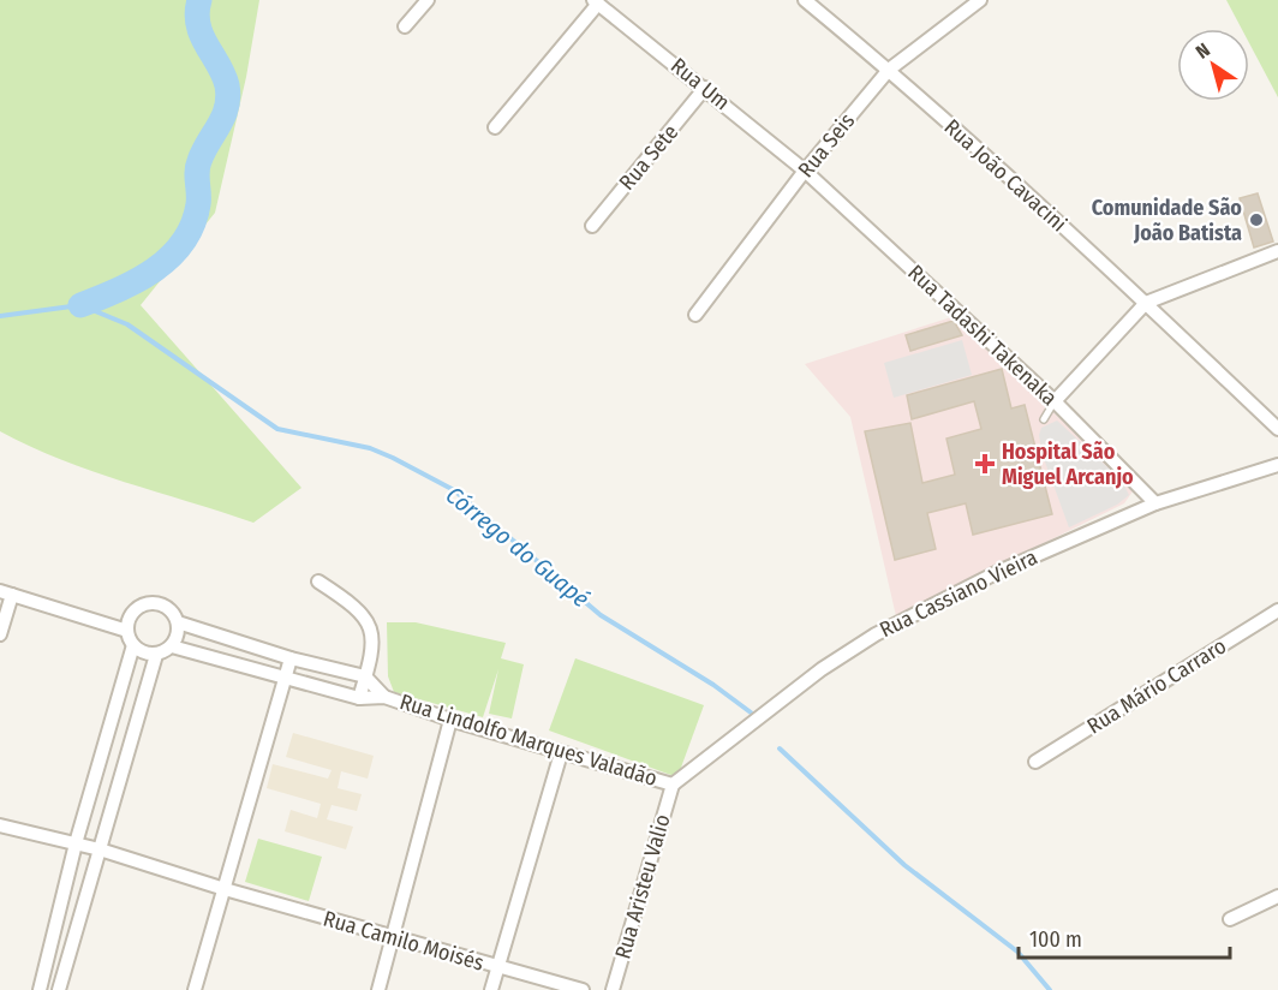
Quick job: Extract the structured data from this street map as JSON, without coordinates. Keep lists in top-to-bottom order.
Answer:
{
  "streets": {
    "street": [
      "Rua Um",
      "Rua Seis",
      "Rua Sete",
      "Rua João Cavacini",
      "Rua Tadashi Takenaka",
      "Rua Cassiano Vieira",
      "Rua Mário Carraro",
      "Rua Lindolfo Marques Valadão",
      "Rua Aristeu Valio",
      "Rua Camilo Moisés"
    ]
  },
  "crossings": [
    ["Rua Um", "Rua Seis"],
    ["Rua Um", "Rua Sete"],
    ["Rua Um", "Rua Tadashi Takenaka"],
    ["Rua Seis", "Rua João Cavacini"],
    ["Rua Seis", "Rua Tadashi Takenaka"],
    ["Rua Tadashi Takenaka", "Rua Cassiano Vieira"],
    ["Rua Cassiano Vieira", "Rua Lindolfo Marques Valadão"],
    ["Rua Cassiano Vieira", "Rua Aristeu Valio"],
    ["Rua Lindolfo Marques Valadão", "Rua Aristeu Valio"]
  ],
  "water": ["Córrego do Guapé"],
  "places": {
    "other": ["Comunidade São João Batista"],
    "health": ["Hospital São Miguel Arcanjo"]
  },
  "scale_bar": "100 m",
  "north": "top left"
}
